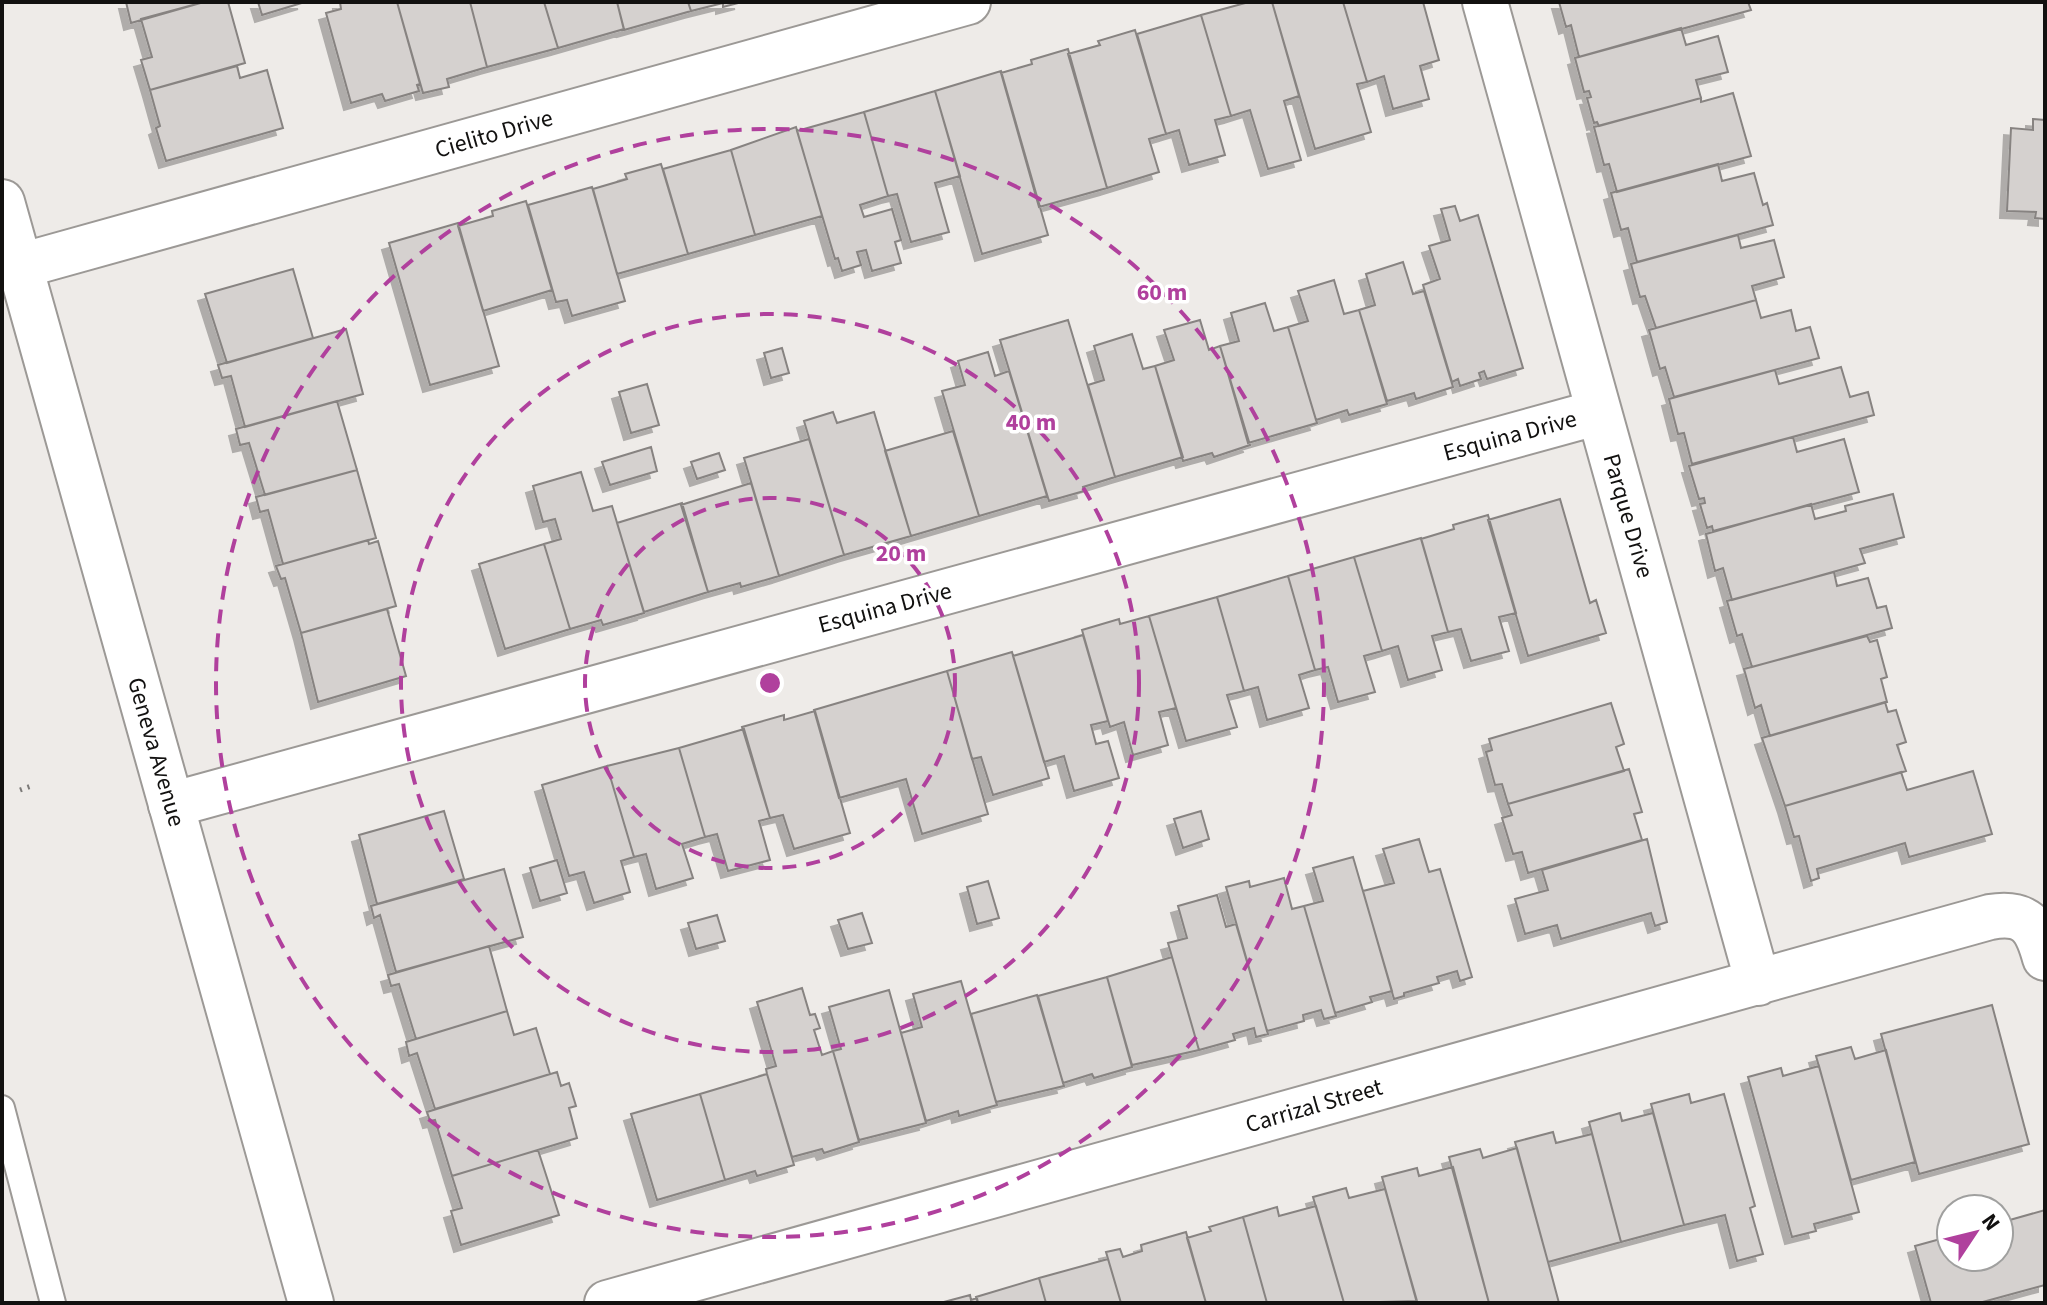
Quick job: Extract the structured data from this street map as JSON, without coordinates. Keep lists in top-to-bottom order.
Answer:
{
  "streets": {
    "street": [
      "Cielito Drive",
      "Esquina Drive",
      "Parque Drive",
      "Geneva Avenue",
      "Carrizal Street"
    ]
  },
  "crossings": [
    ["Cielito Drive", "Geneva Avenue"],
    ["Esquina Drive", "Parque Drive"],
    ["Esquina Drive", "Geneva Avenue"],
    ["Parque Drive", "Carrizal Street"]
  ],
  "north": "top right",
  "rings": ["60 m", "40 m", "20 m"]
}
